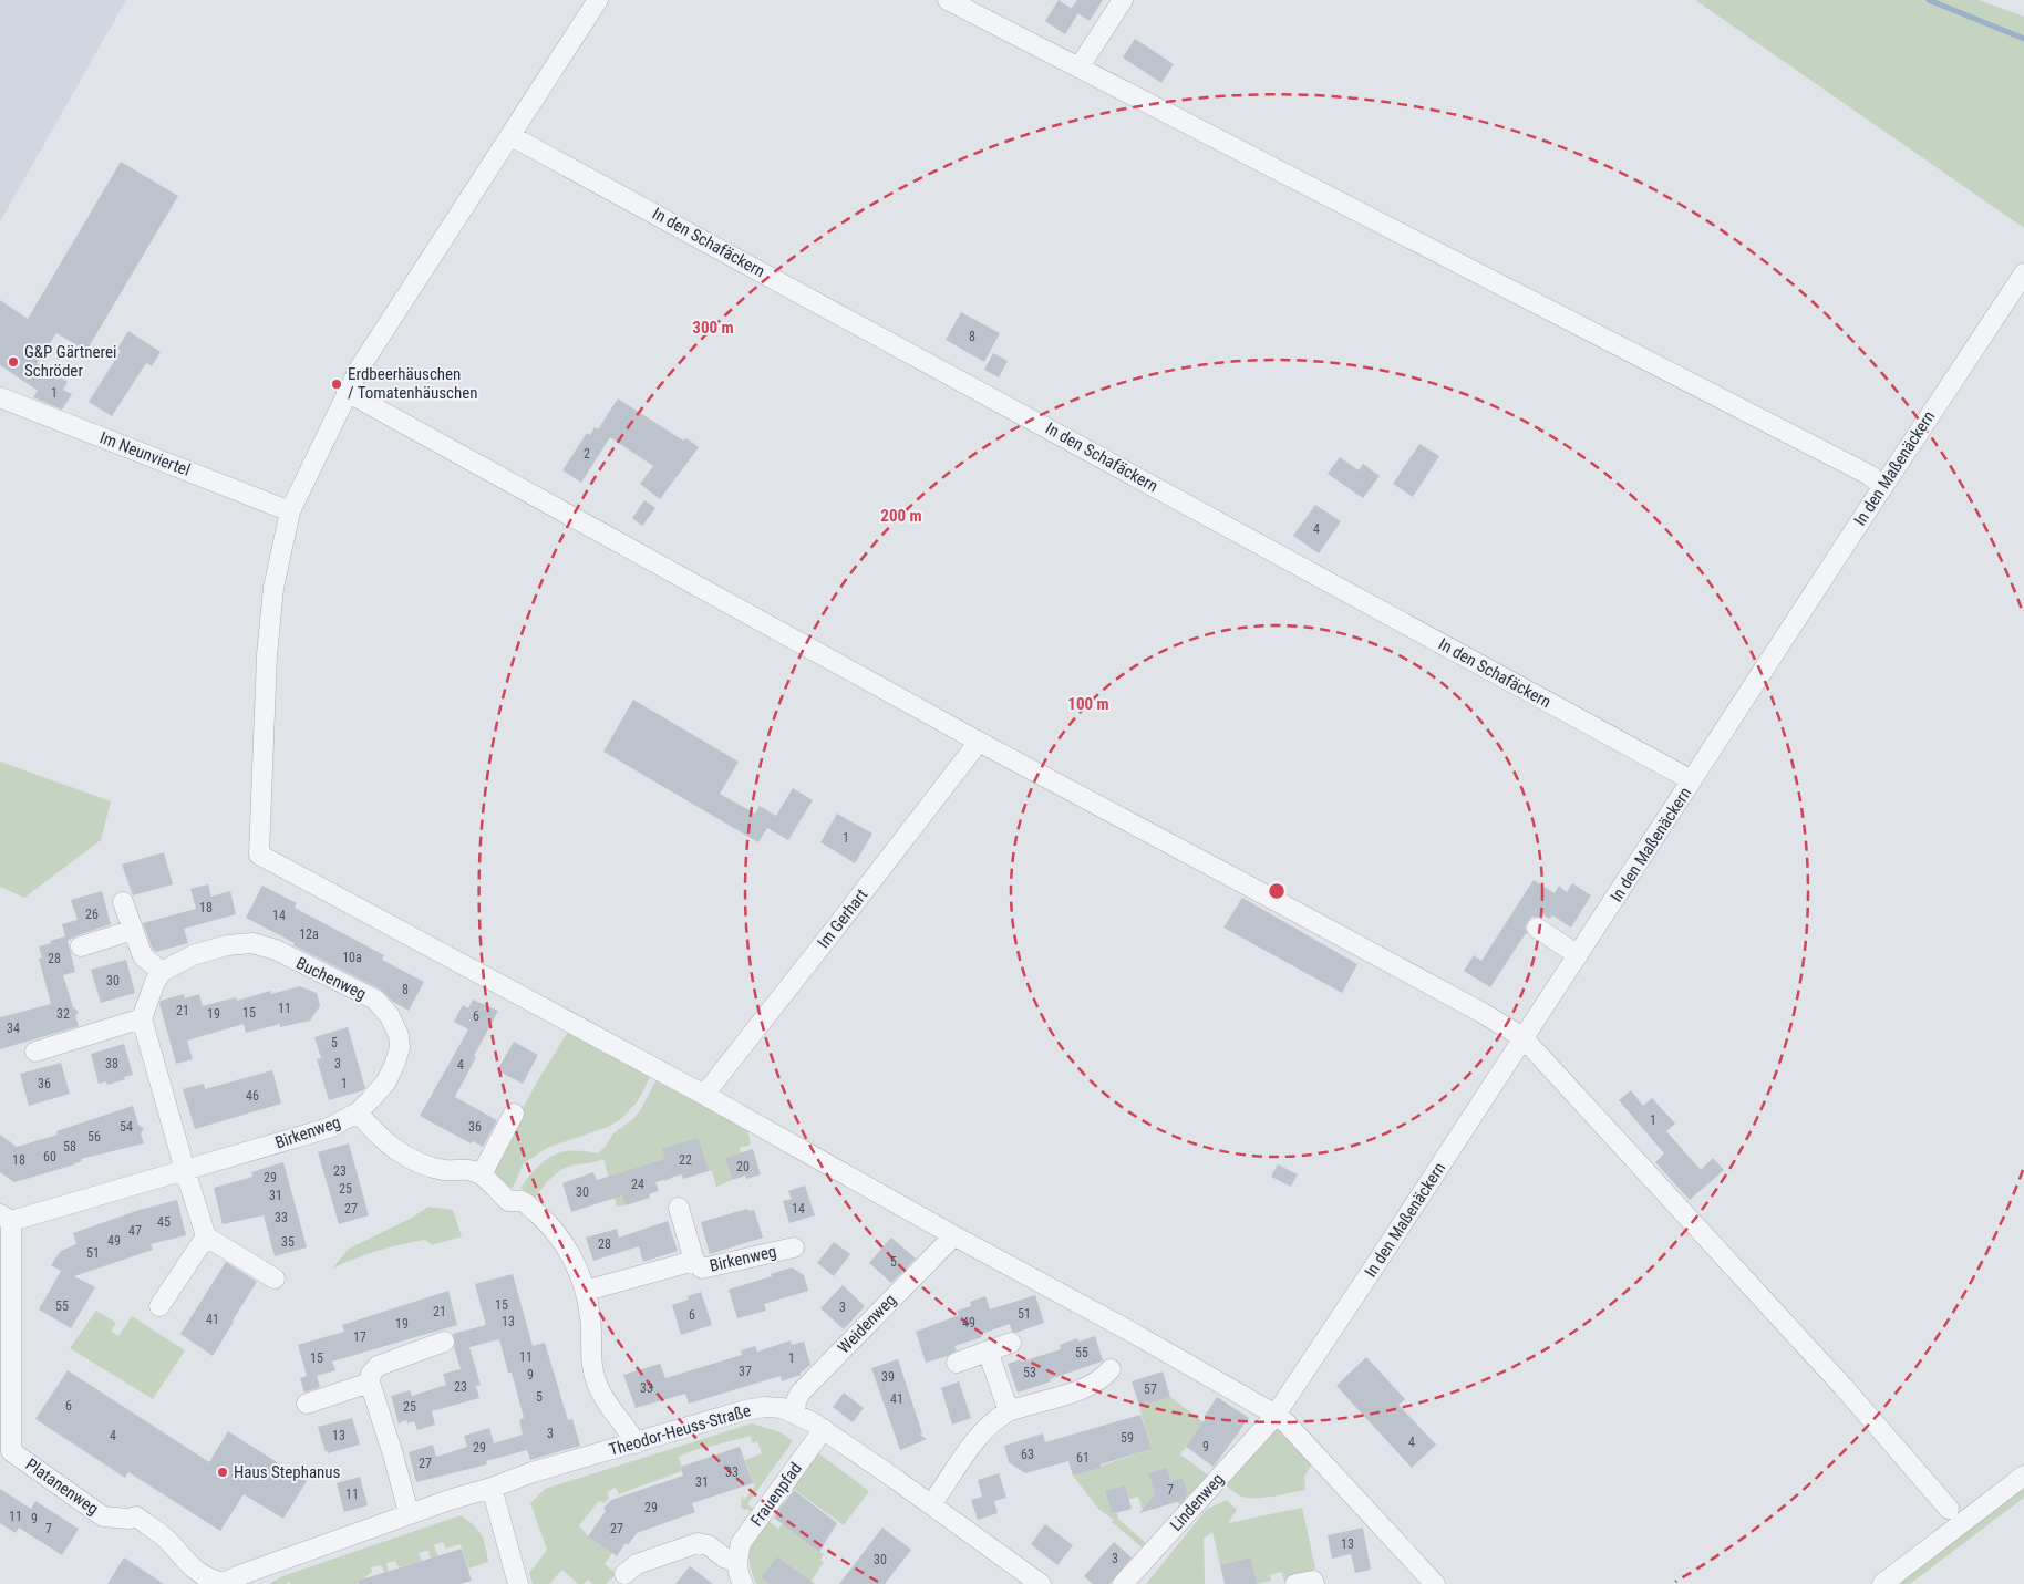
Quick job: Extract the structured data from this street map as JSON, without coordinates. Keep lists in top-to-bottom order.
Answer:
{
  "streets": {
    "street": [
      "In den Schafäckern",
      "Im Neunviertel",
      "In den Maßenäckern",
      "Im Gerhart",
      "Buchenweg",
      "Birkenweg",
      "Weidenweg",
      "Theodor-Heuss-Straße",
      "Platanenweg",
      "Frauenpfad",
      "Lindenweg"
    ]
  },
  "crossings": [
    ["In den Schafäckern", "In den Maßenäckern"],
    ["In den Maßenäckern", "Lindenweg"],
    ["Buchenweg", "Birkenweg"],
    ["Weidenweg", "Theodor-Heuss-Straße"],
    ["Theodor-Heuss-Straße", "Platanenweg"],
    ["Theodor-Heuss-Straße", "Frauenpfad"]
  ],
  "places": ["G&P Gärtnerei Schröder", "Erdbeerhäuschen / Tomatenhäuschen", "Haus Stephanus"],
  "house_numbers": [
    "8",
    "1",
    "2",
    "4",
    "1",
    "18",
    "26",
    "14",
    "12a",
    "10a",
    "28",
    "30",
    "8",
    "11",
    "21",
    "15",
    "32",
    "19",
    "6",
    "34",
    "5",
    "38",
    "3",
    "4",
    "36",
    "1",
    "46",
    "1",
    "54",
    "36",
    "56",
    "58",
    "60",
    "18",
    "22",
    "20",
    "23",
    "29",
    "24",
    "25",
    "30",
    "31",
    "27",
    "14",
    "33",
    "45",
    "47",
    "49",
    "35",
    "28",
    "51",
    "5",
    "15",
    "55",
    "3",
    "21",
    "51",
    "6",
    "41",
    "13",
    "49",
    "19",
    "17",
    "55",
    "11",
    "15",
    "1",
    "37",
    "53",
    "9",
    "39",
    "23",
    "33",
    "57",
    "5",
    "41",
    "6",
    "25",
    "3",
    "4",
    "13",
    "59",
    "4",
    "9",
    "29",
    "63",
    "61",
    "27",
    "33",
    "31",
    "7",
    "11",
    "29",
    "11",
    "9",
    "7",
    "27",
    "13",
    "3",
    "30"
  ],
  "rings": ["300 m", "200 m", "100 m"]
}
